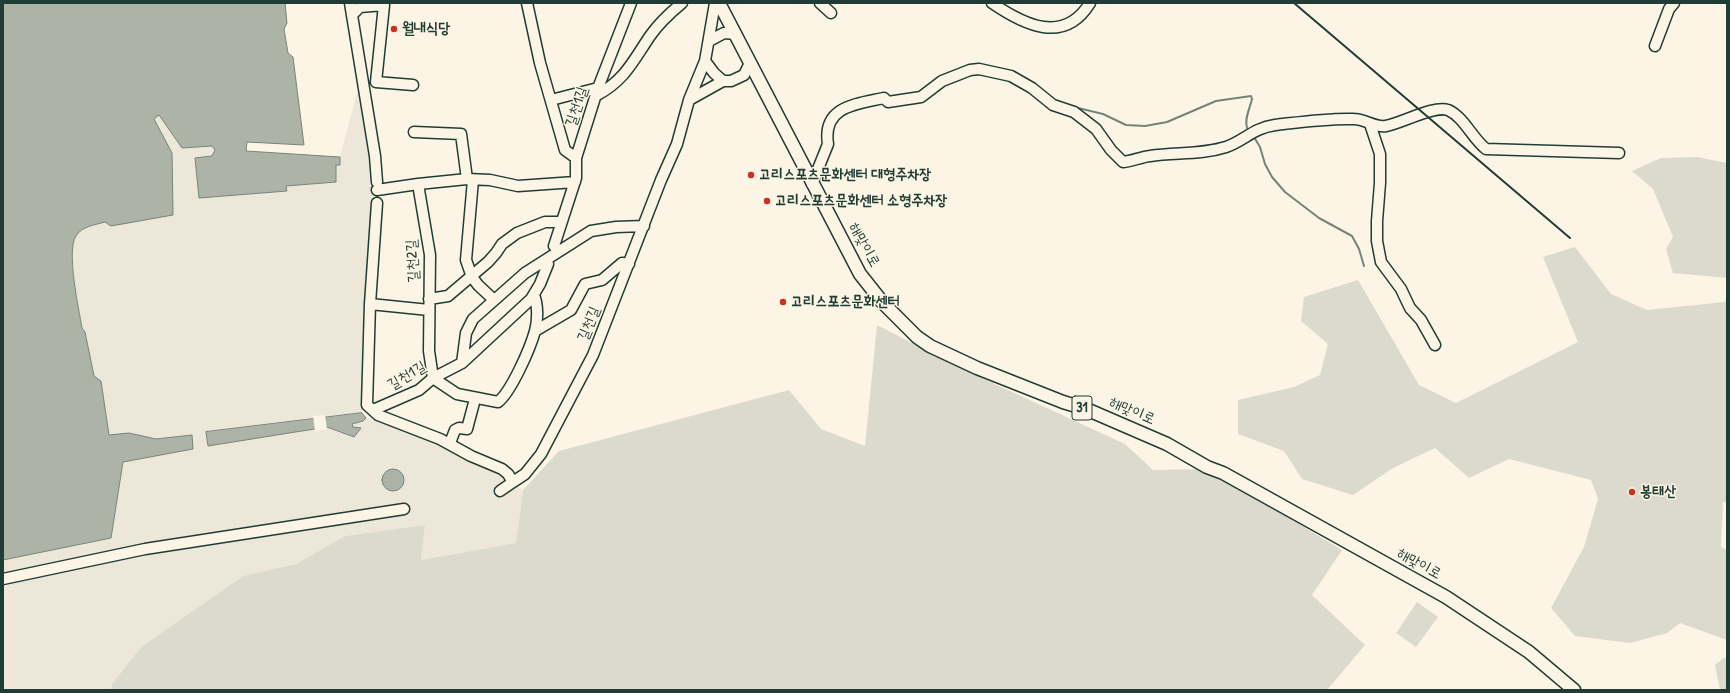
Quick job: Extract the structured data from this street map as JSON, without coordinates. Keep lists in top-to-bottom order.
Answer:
{
  "streets": {
    "main road": ["해맞이로", "31"],
    "street": ["길천1길", "길천2길", "길천길"]
  },
  "crossings": [
    ["길천1길", "길천2길"],
    ["해맞이로", "길천길"]
  ],
  "places": [
    "월내식당",
    "고리스포츠문화센터 대형주차장",
    "고리스포츠문화센터 소형주차장",
    "고리스포츠문화센터",
    "봉태산"
  ]
}
